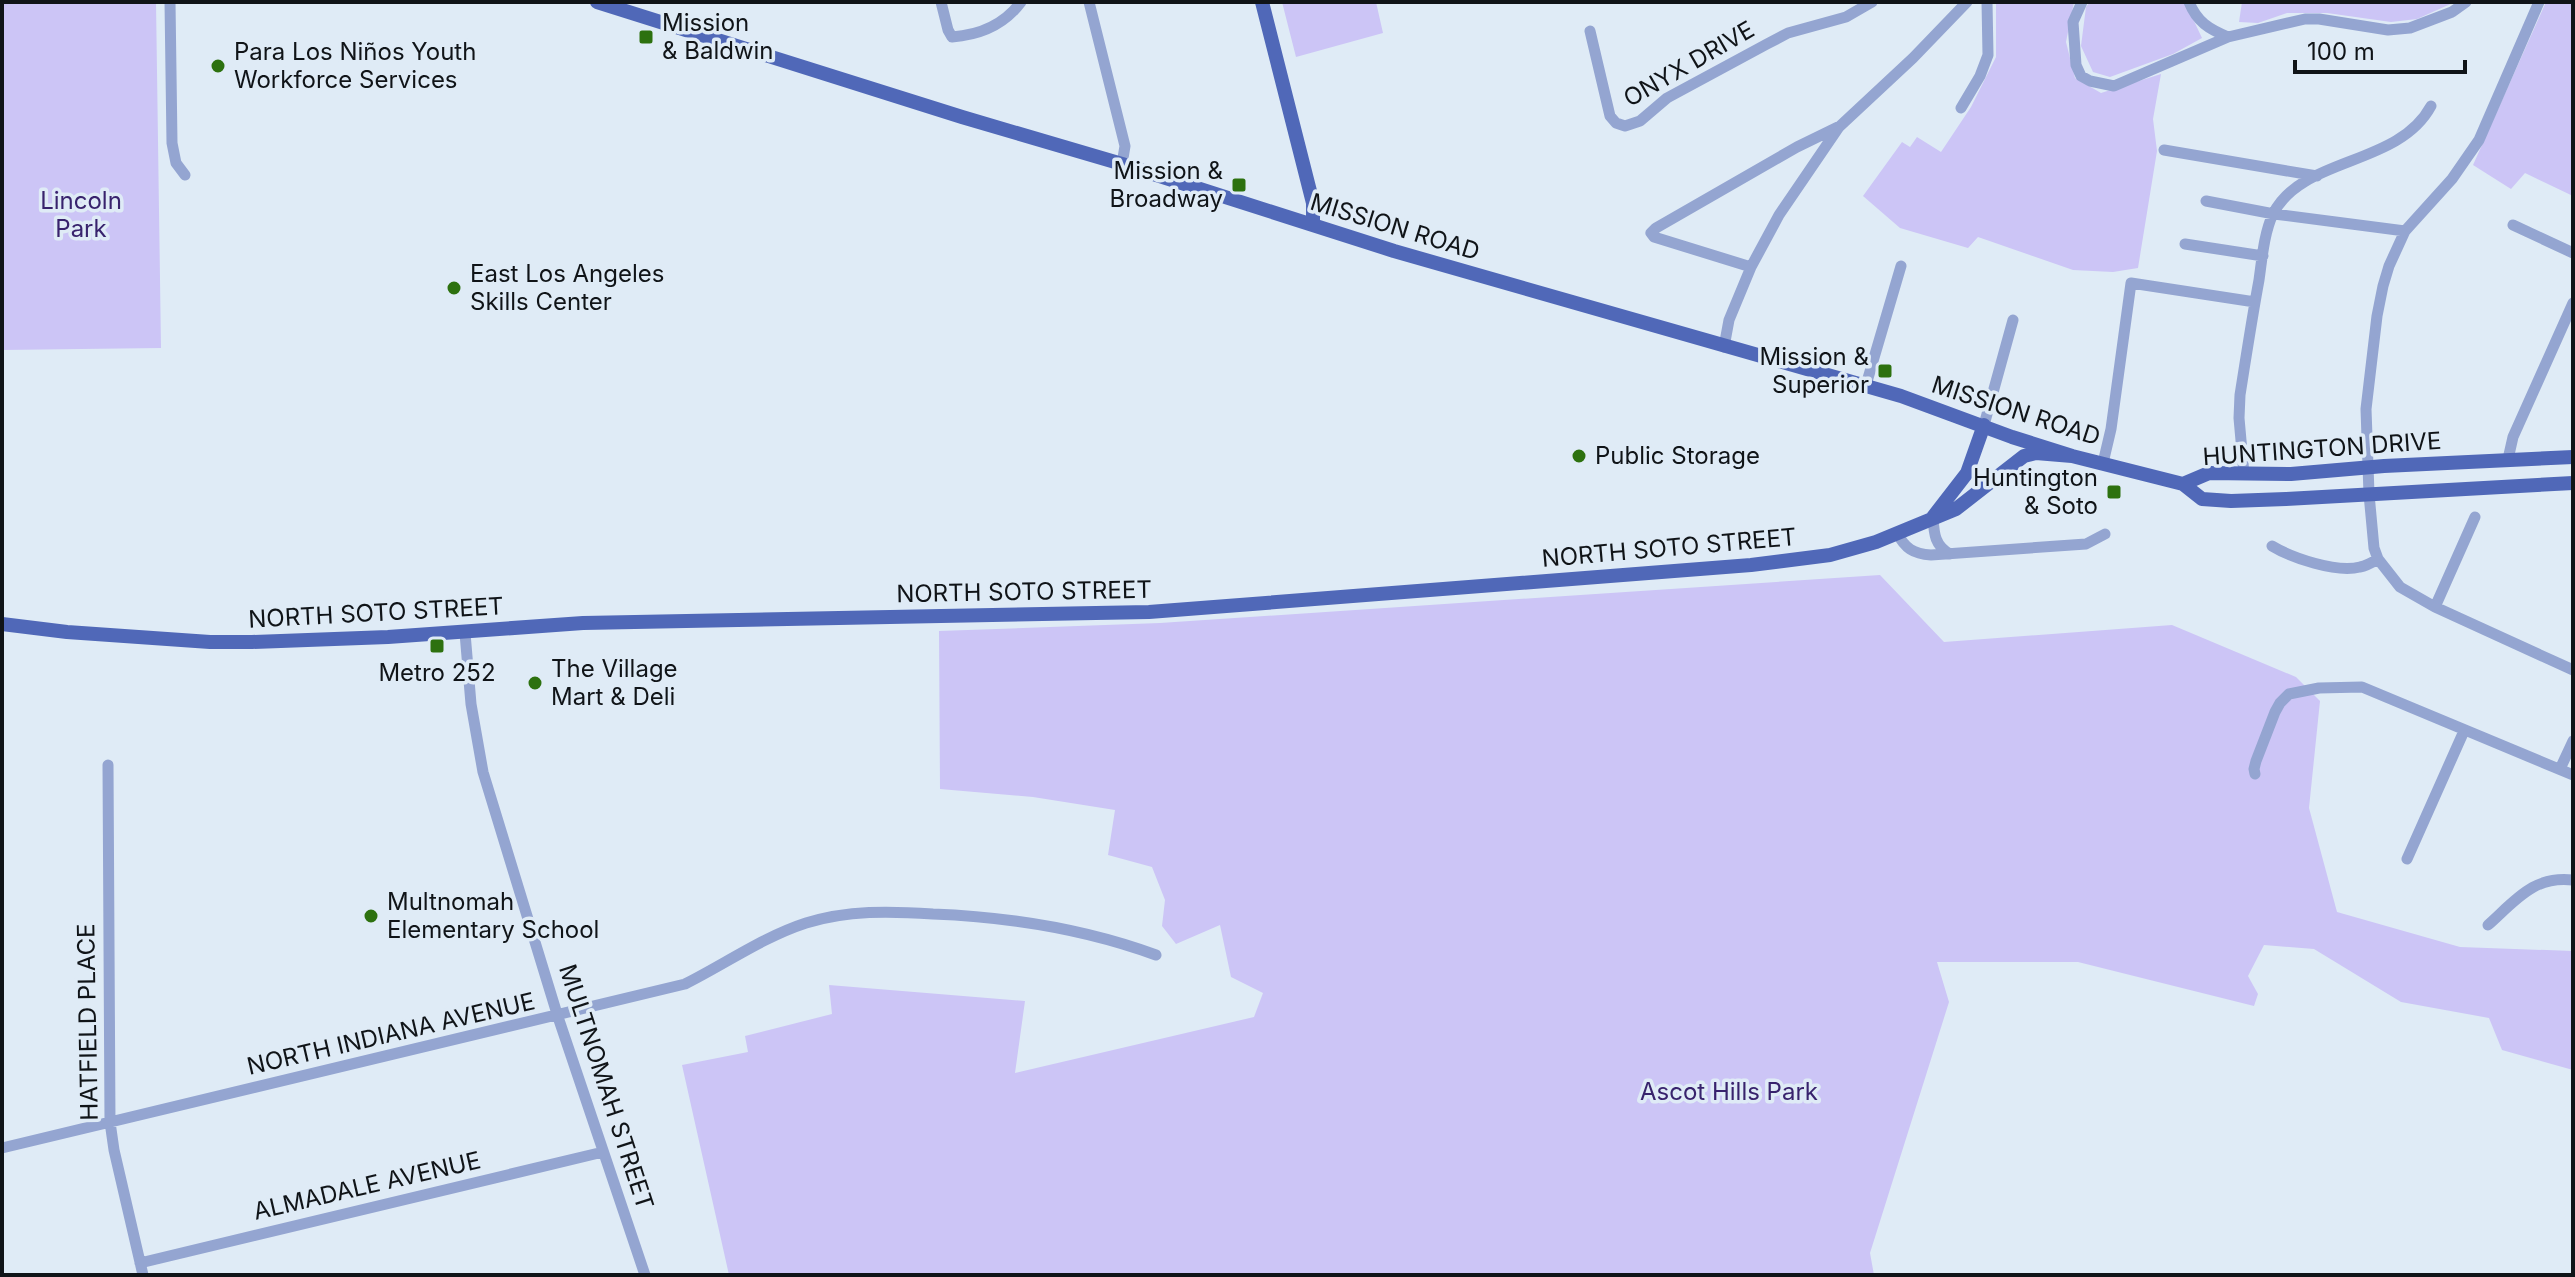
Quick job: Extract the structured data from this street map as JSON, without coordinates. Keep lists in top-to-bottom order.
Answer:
{
  "streets": {
    "main road": ["MISSION ROAD", "HUNTINGTON DRIVE", "NORTH SOTO STREET"],
    "street": [
      "ONYX DRIVE",
      "HATFIELD PLACE",
      "NORTH INDIANA AVENUE",
      "MULTNOMAH STREET",
      "ALMADALE AVENUE"
    ]
  },
  "crossings": [
    ["MISSION ROAD", "HUNTINGTON DRIVE"],
    ["MISSION ROAD", "NORTH SOTO STREET"],
    ["NORTH SOTO STREET", "MULTNOMAH STREET"],
    ["HATFIELD PLACE", "NORTH INDIANA AVENUE"],
    ["HATFIELD PLACE", "ALMADALE AVENUE"],
    ["NORTH INDIANA AVENUE", "MULTNOMAH STREET"],
    ["MULTNOMAH STREET", "ALMADALE AVENUE"]
  ],
  "parks": ["Lincoln Park", "Ascot Hills Park"],
  "places": {
    "transit": [
      "Mission & Baldwin",
      "Mission & Broadway",
      "Mission & Superior",
      "Huntington & Soto",
      "Metro 252"
    ],
    "other": [
      "Para Los Niños Youth Workforce Services",
      "East Los Angeles Skills Center",
      "Public Storage",
      "The Village Mart & Deli",
      "Multnomah Elementary School"
    ]
  },
  "scale_bar": "100 m"
}
